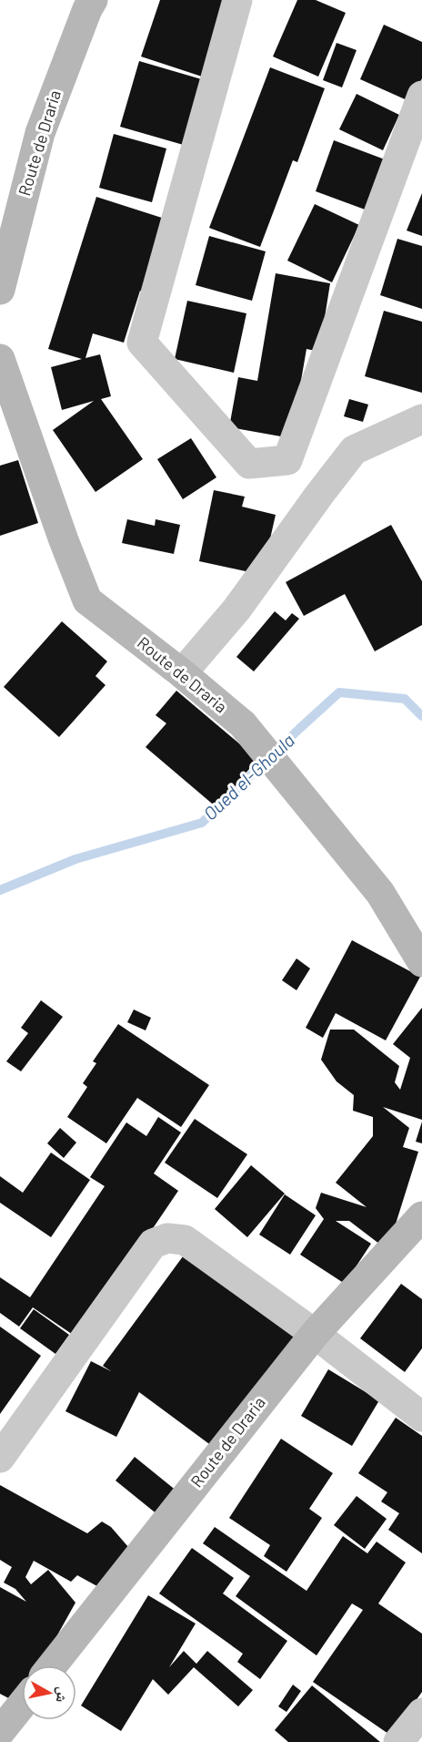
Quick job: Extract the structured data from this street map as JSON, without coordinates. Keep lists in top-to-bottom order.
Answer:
{
  "streets": {
    "main road": ["Route de Draria"]
  },
  "water": ["Oued el-Ghoula"],
  "north": "right"
}
